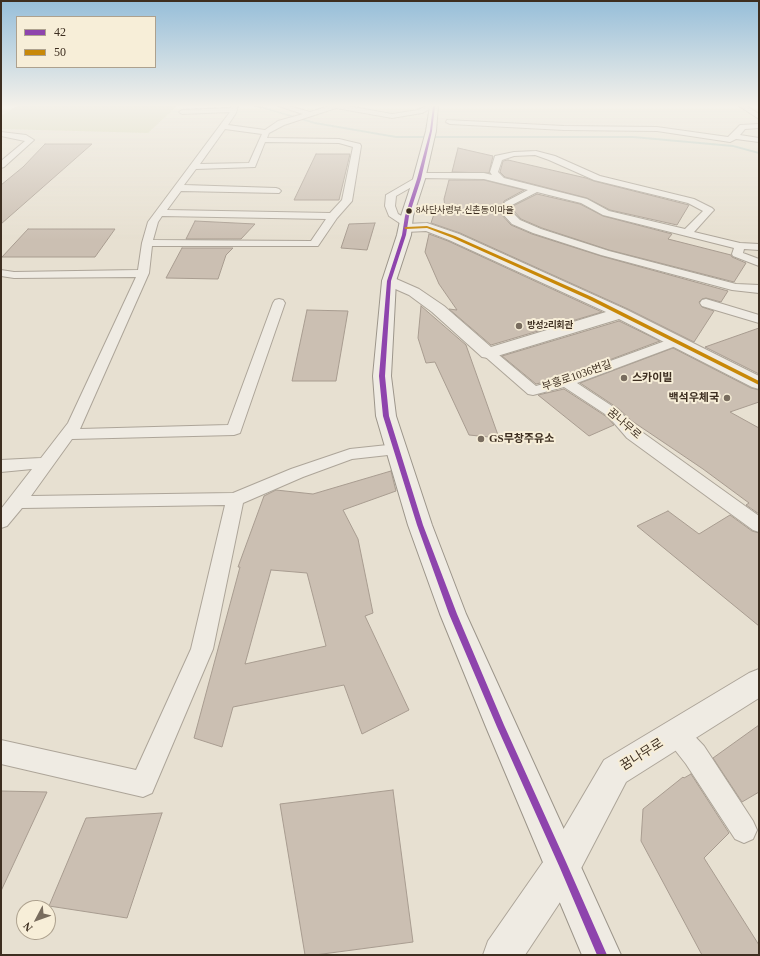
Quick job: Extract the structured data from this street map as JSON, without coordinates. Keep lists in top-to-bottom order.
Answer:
{
  "streets": {
    "main road": ["부흥로1036번길", "꿈나무로"]
  },
  "crossings": [
    ["부흥로1036번길", "꿈나무로"]
  ],
  "places": [
    "8사단사령부.신촌동이마을",
    "방성2리회관",
    "스카이빌",
    "백석우체국",
    "GS무창주유소"
  ],
  "lines": ["transit line 42", "transit line 50"],
  "legend": ["42", "50"],
  "north": "bottom left"
}
